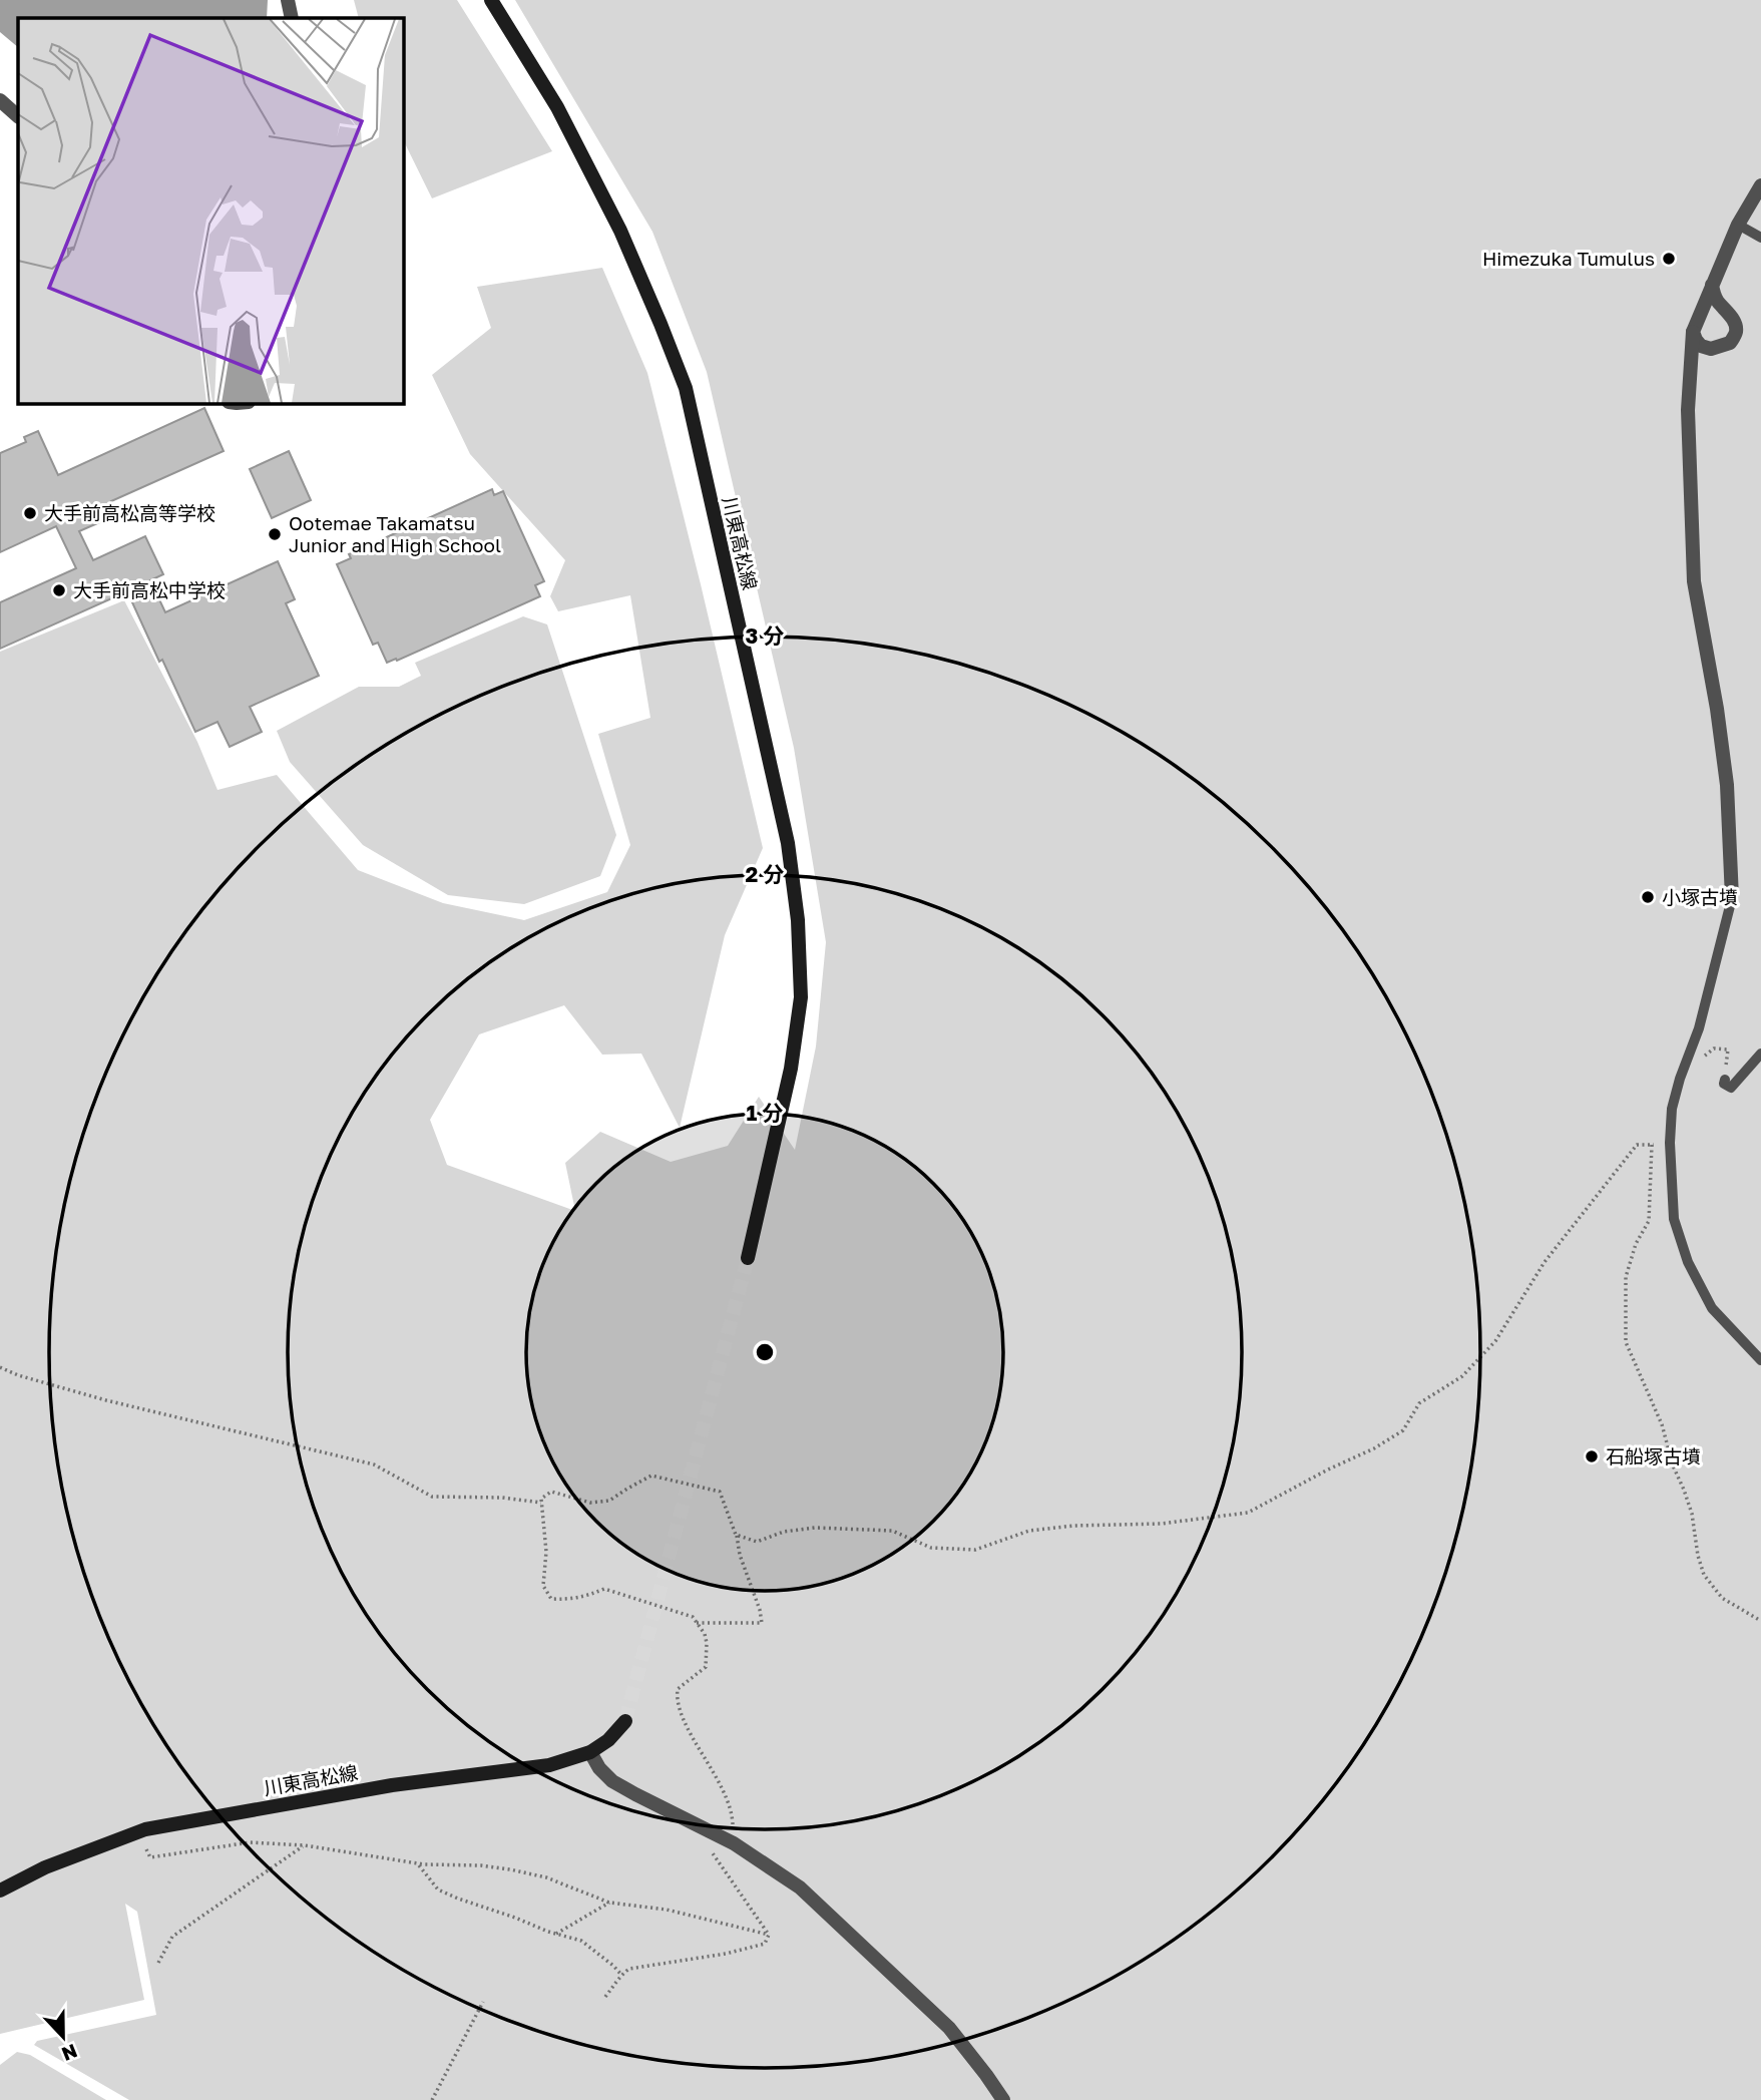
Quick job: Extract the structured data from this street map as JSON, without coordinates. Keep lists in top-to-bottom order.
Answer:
{
  "streets": {
    "main road": ["川東高松線"]
  },
  "places": [
    "Himezuka Tumulus",
    "大手前高松高等学校",
    "Ootemae Takamatsu Junior and High School",
    "大手前高松中学校",
    "小塚古墳",
    "石船塚古墳"
  ],
  "north": "bottom",
  "rings": ["3 分", "2 分", "1 分"]
}
